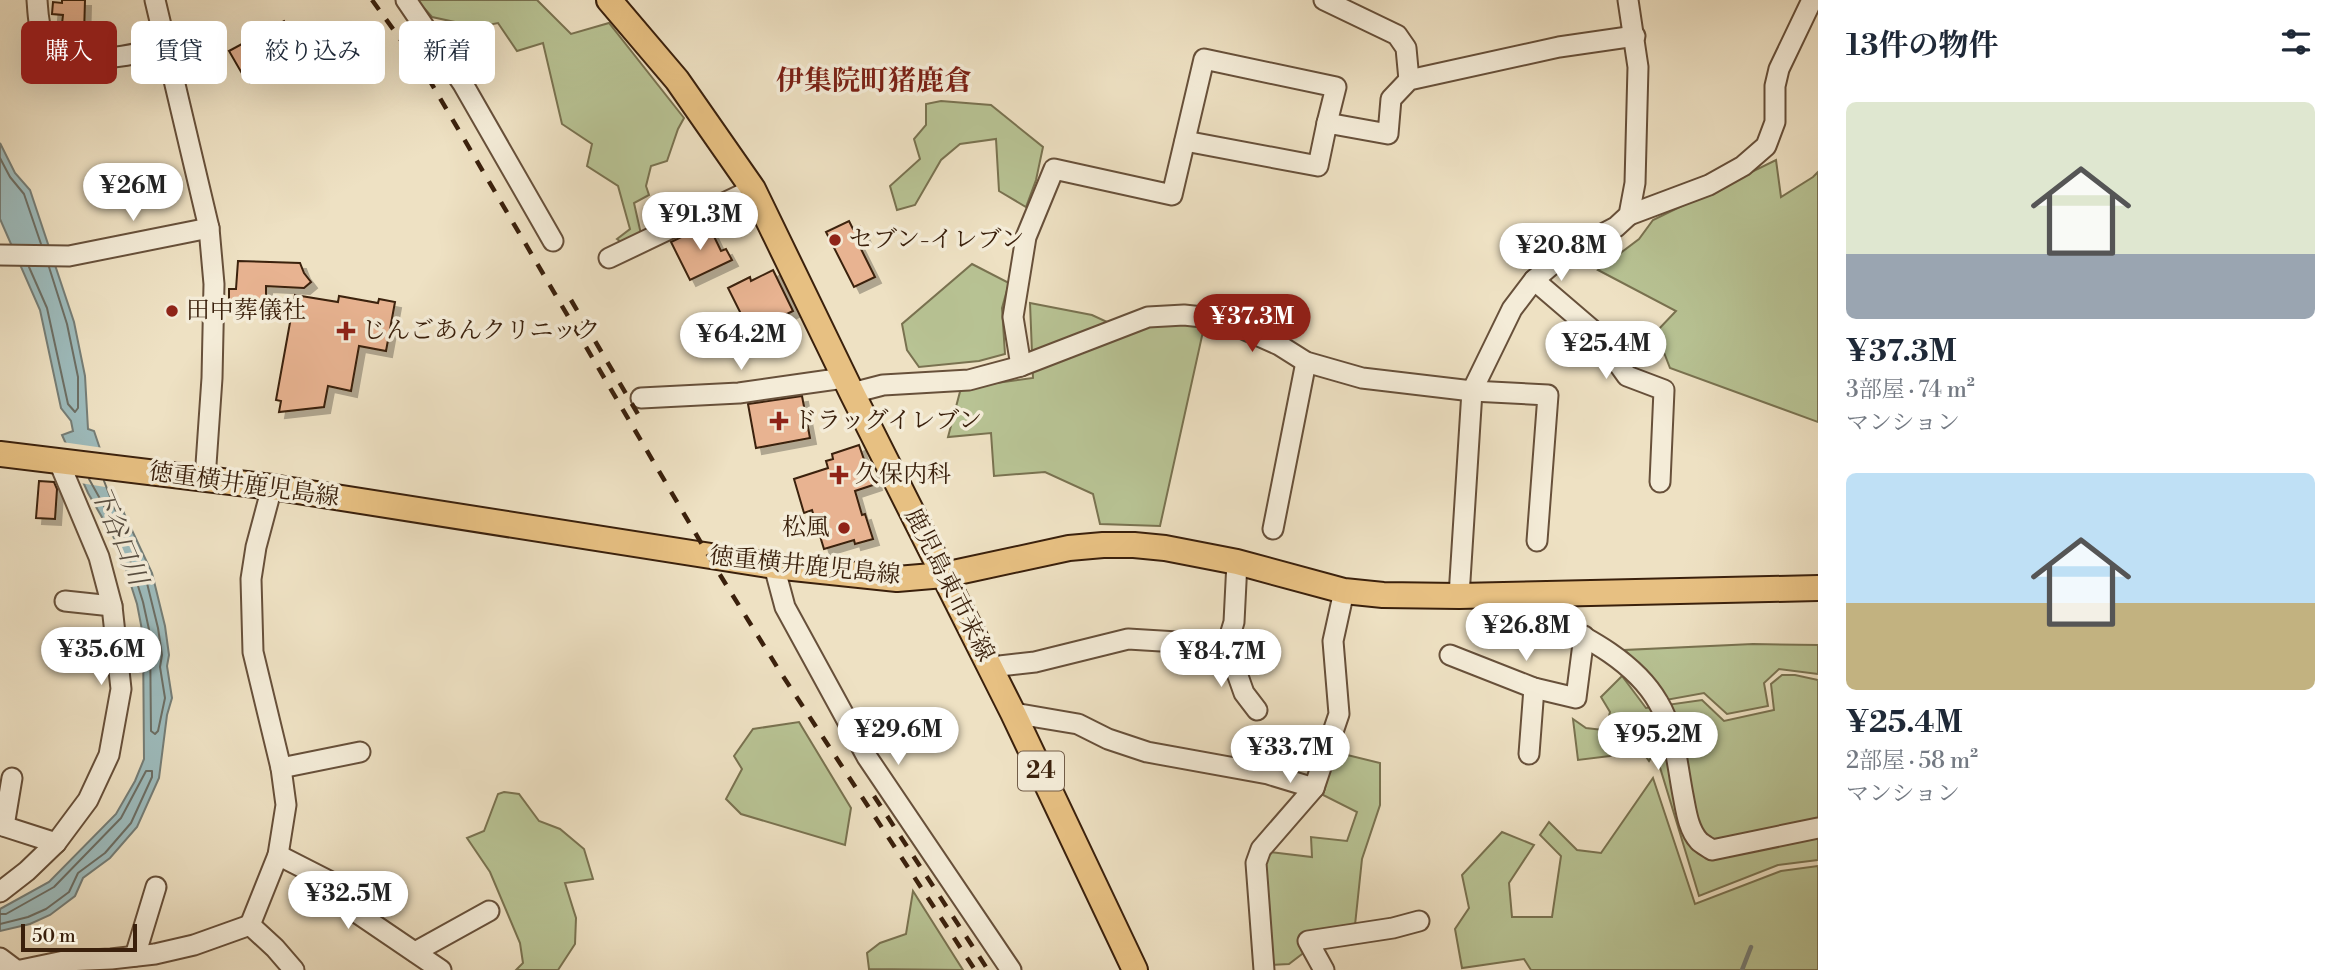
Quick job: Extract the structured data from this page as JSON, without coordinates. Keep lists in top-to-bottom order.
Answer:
{
  "streets": {
    "main road": ["徳重横井鹿児島線", "鹿児島東市来線", "24"]
  },
  "crossings": [
    ["徳重横井鹿児島線", "鹿児島東市来線"]
  ],
  "districts": ["伊集院町猪鹿倉"],
  "water": ["下谷口川"],
  "places": {
    "other": ["セブン-イレブン", "田中葬儀社", "松風"],
    "health": ["じんごあんクリニック", "ドラッグイレブン", "久保内科"]
  },
  "scale_bar": "50 m",
  "page": {
    "heading": "13件の物件",
    "chip": [
      "購入",
      "賃貸",
      "絞り込み",
      "新着"
    ],
    "list": [
      {
        "name": "¥37.3M",
        "note": "3部屋 · 74 m² · マンション"
      },
      {
        "name": "¥25.4M",
        "note": "2部屋 · 58 m² · マンション"
      }
    ],
    "price": [
      "¥26M",
      "¥91.3M",
      "¥20.8M",
      "¥37.3M",
      "¥64.2M",
      "¥25.4M",
      "¥26.8M",
      "¥35.6M",
      "¥84.7M",
      "¥29.6M",
      "¥95.2M",
      "¥33.7M",
      "¥32.5M"
    ],
    "scale": "50 m"
  }
}
